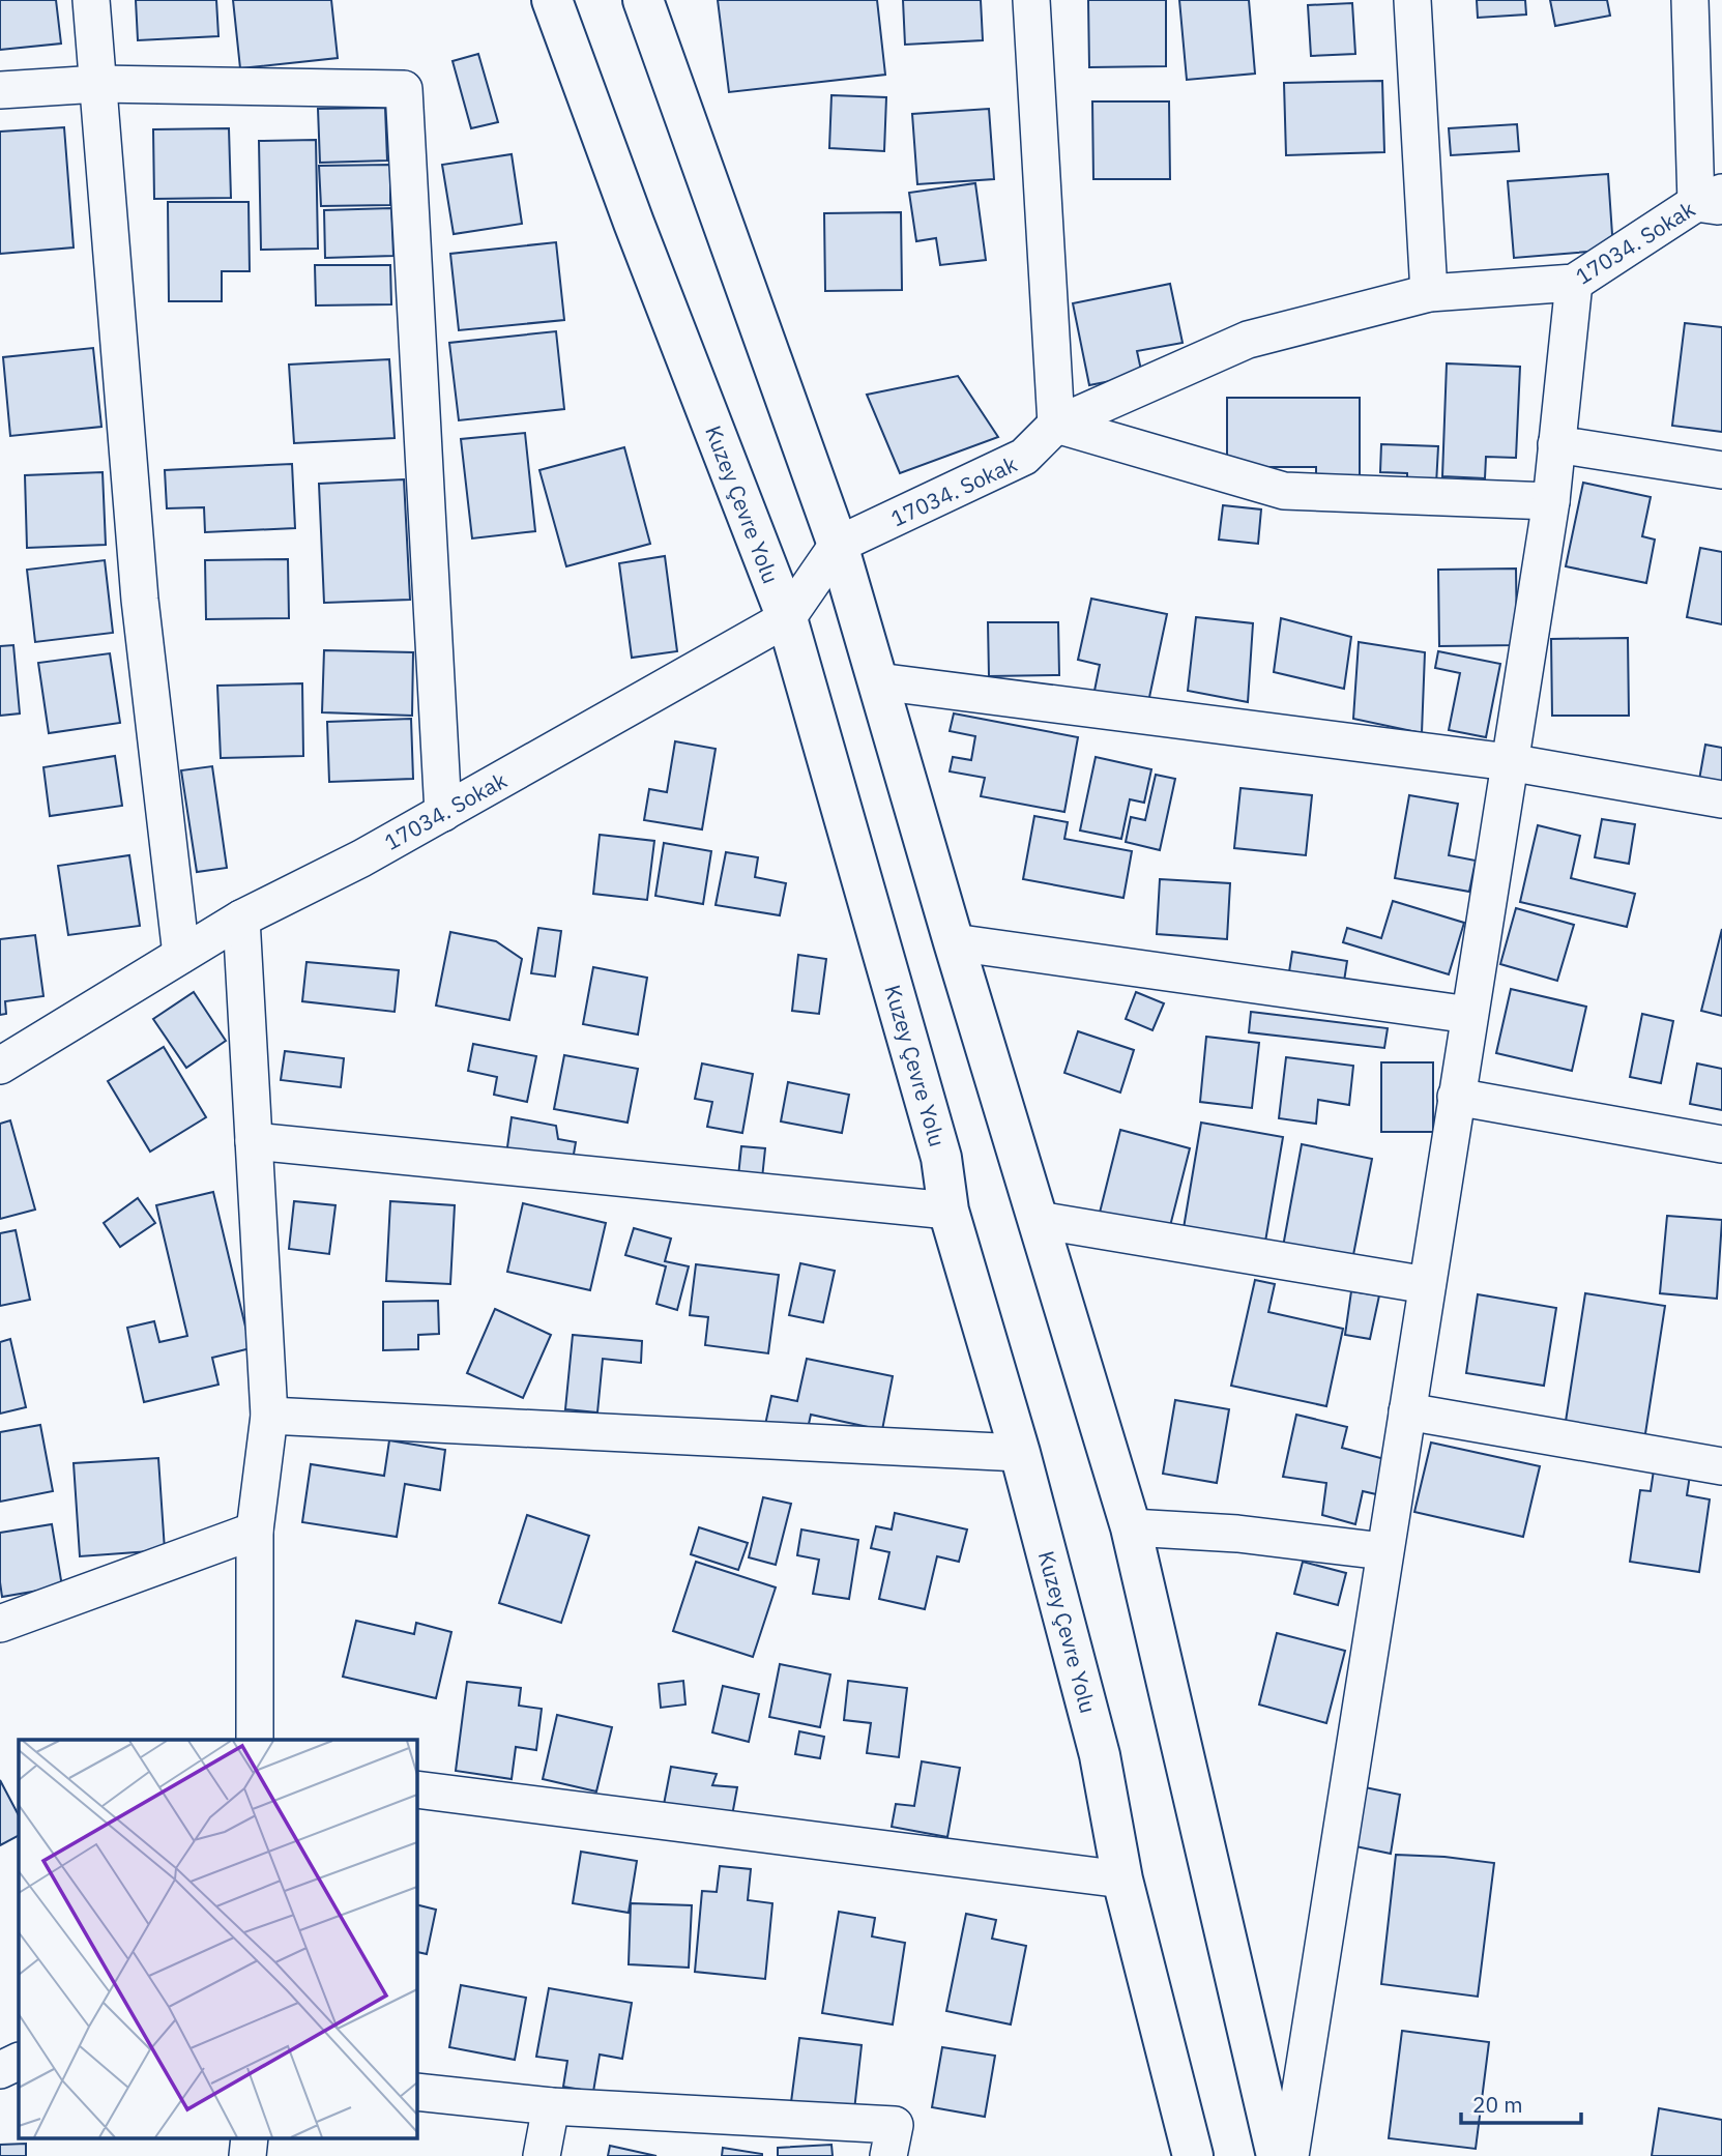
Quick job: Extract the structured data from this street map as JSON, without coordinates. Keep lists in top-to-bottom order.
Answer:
{
  "streets": {
    "highway": ["Kuzey Çevre Yolu"],
    "street": ["17034. Sokak"]
  },
  "crossings": [
    ["17034. Sokak", "Kuzey Çevre Yolu"]
  ],
  "scale_bar": "20 m"
}
